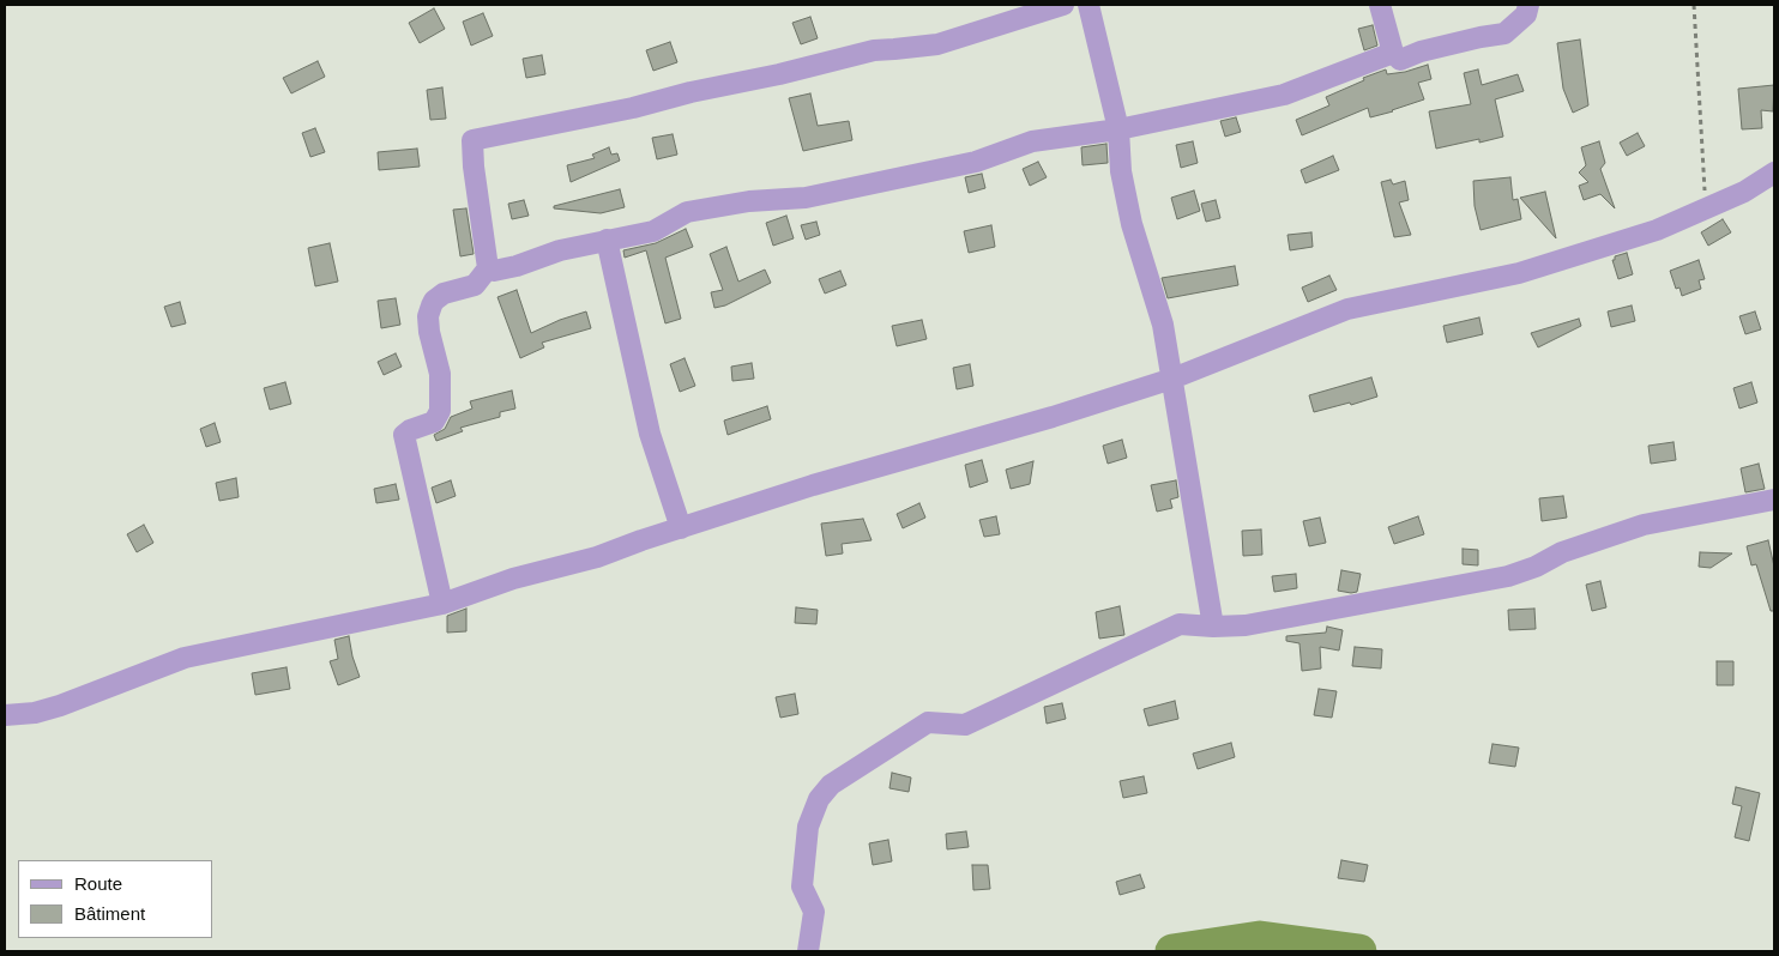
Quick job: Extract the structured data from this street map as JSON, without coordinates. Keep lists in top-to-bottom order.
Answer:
{
  "legend": ["Route", "Bâtiment"]
}
